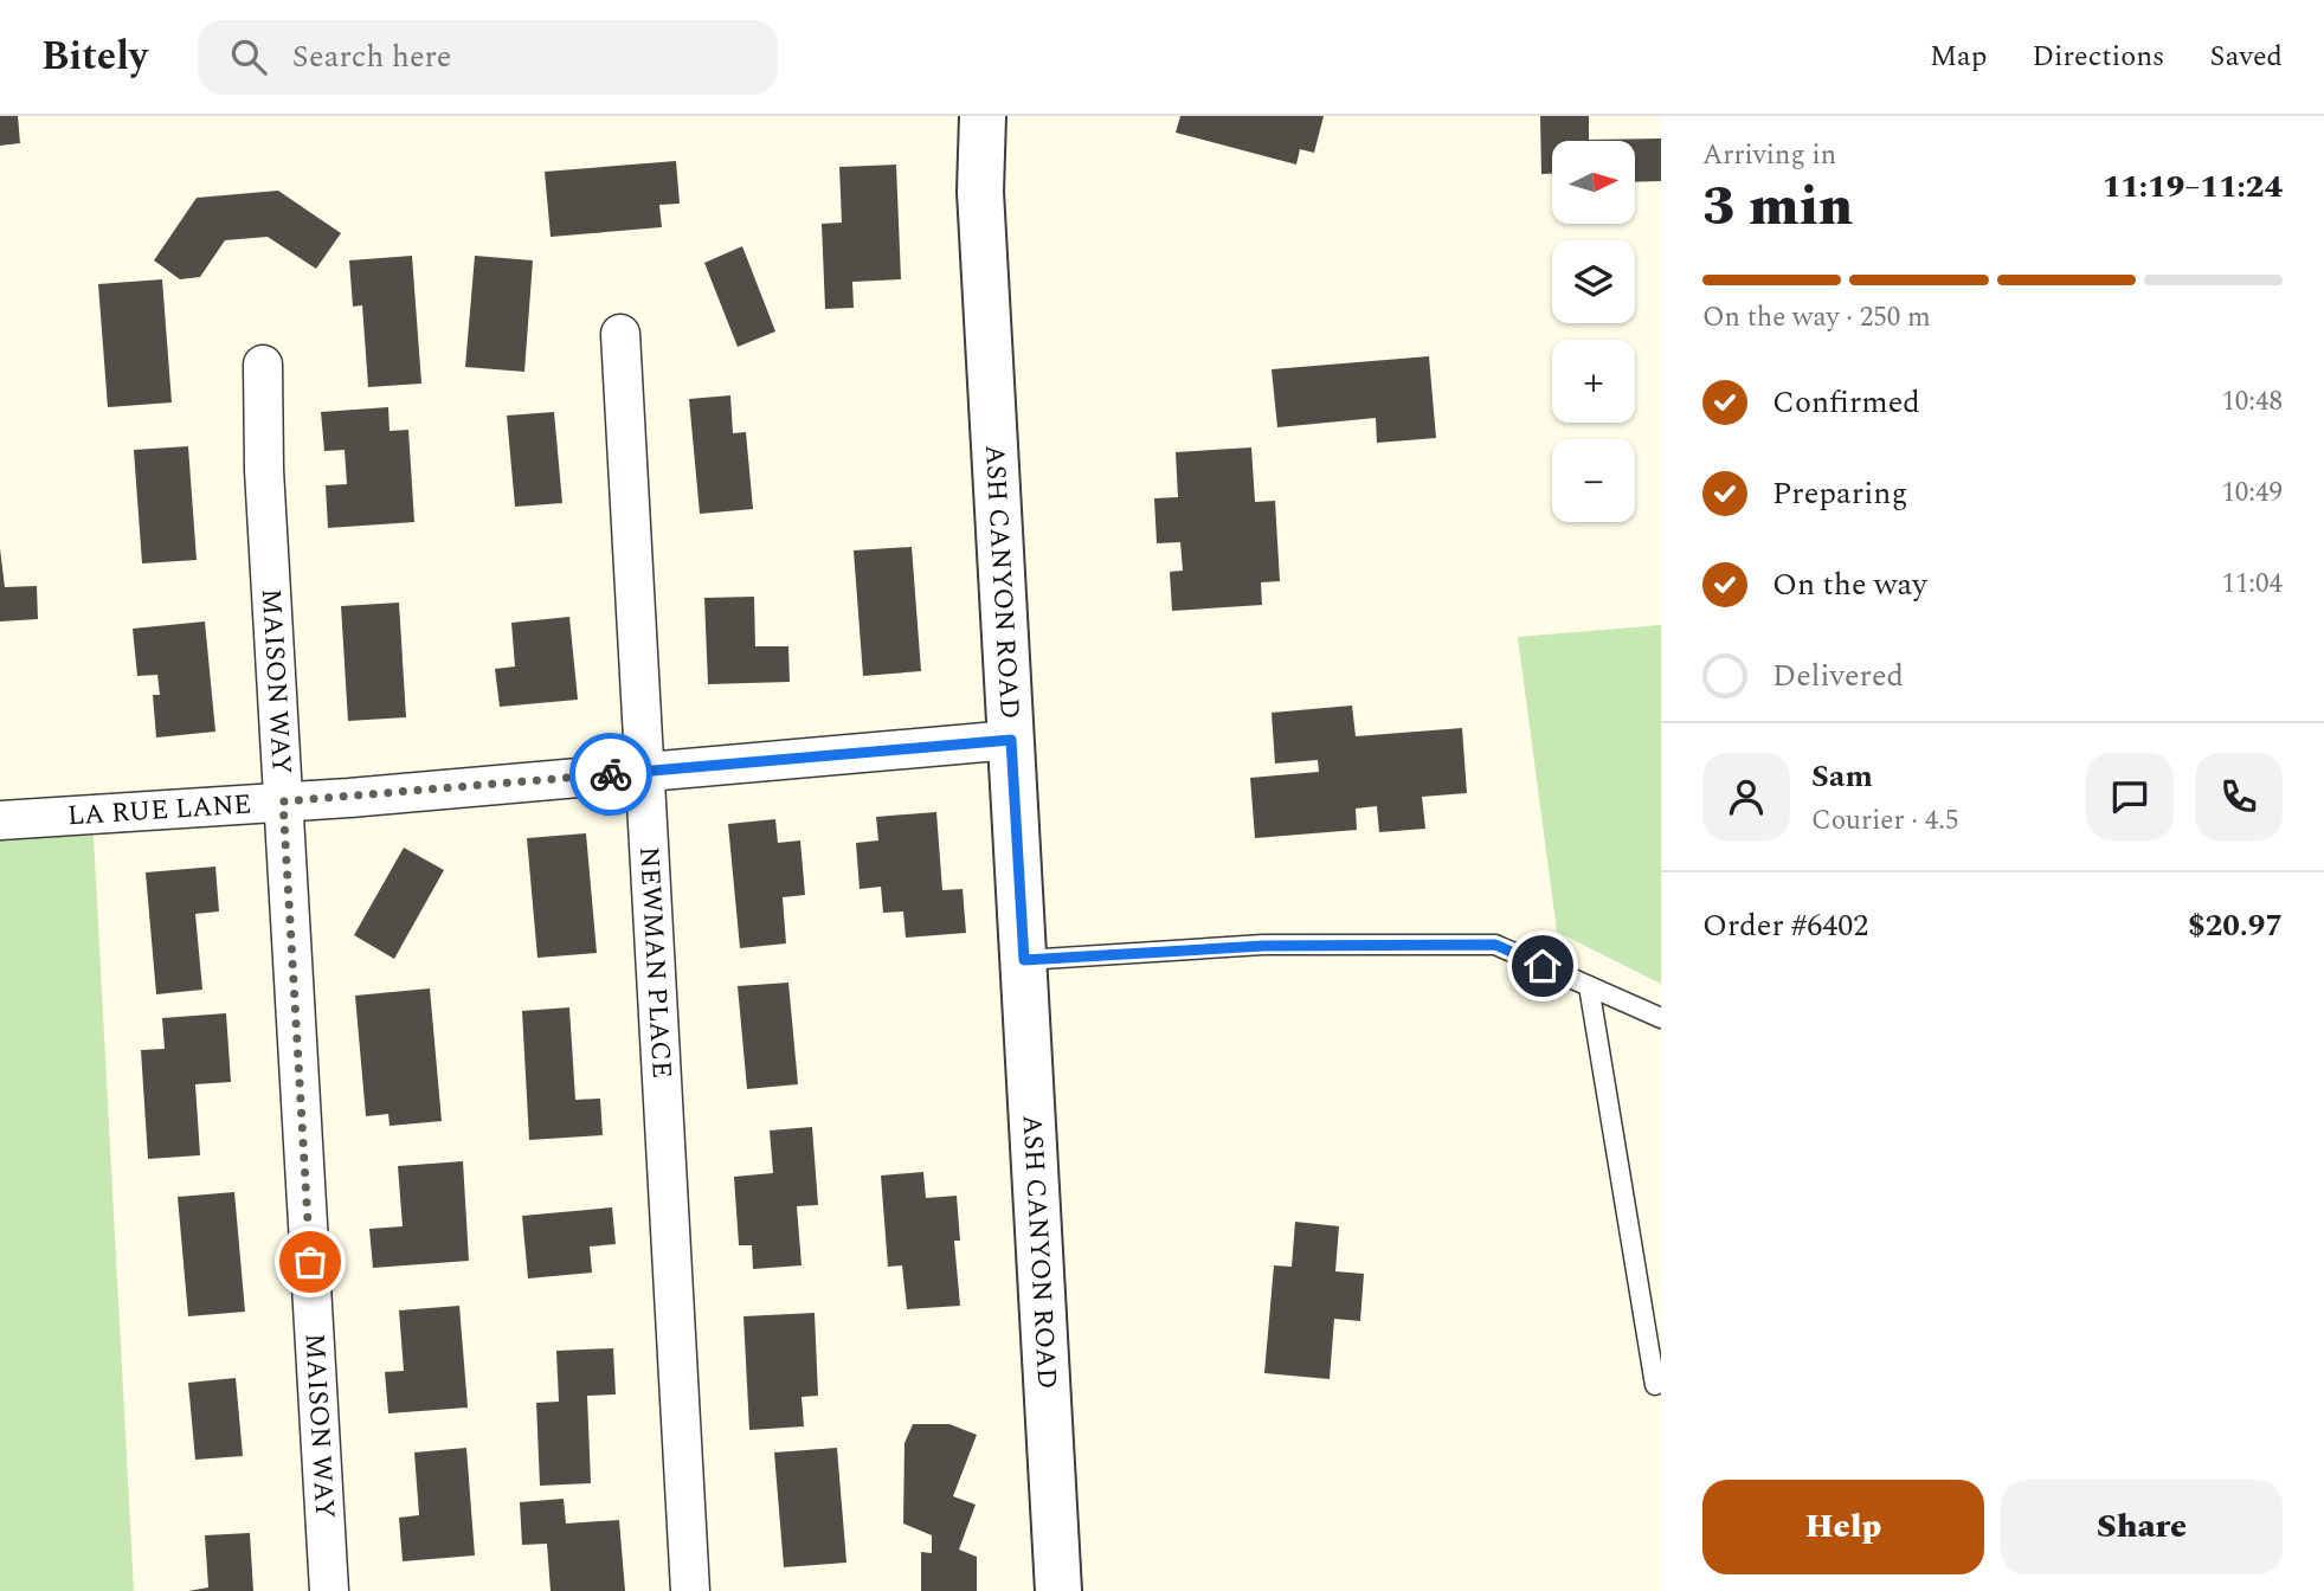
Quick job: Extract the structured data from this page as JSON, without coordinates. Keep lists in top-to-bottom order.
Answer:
{
  "streets": {
    "street": [
      "ASH CANYON ROAD",
      "MAISON WAY",
      "LA RUE LANE",
      "NEWMAN PLACE"
    ]
  },
  "crossings": [
    ["ASH CANYON ROAD", "LA RUE LANE"],
    ["MAISON WAY", "LA RUE LANE"],
    ["LA RUE LANE", "NEWMAN PLACE"]
  ],
  "north": "right",
  "page": {
    "header": "Bitely",
    "search": "Search here",
    "nav": ["Map", "Directions", "Saved"],
    "heading": ["3 min", "Arriving in", "11:19–11:24"],
    "panel": [
      "Sam",
      "Courier · 4.5",
      "Order #6402",
      "$20.97"
    ],
    "map_buttons": ["+", "−"],
    "bar": "On the way · 250 m",
    "list": [
      ["Confirmed", "10:48"],
      ["Preparing", "10:49"],
      ["On the way", "11:04"],
      "Delivered"
    ],
    "buttons": ["Help", "Share"]
  }
}
